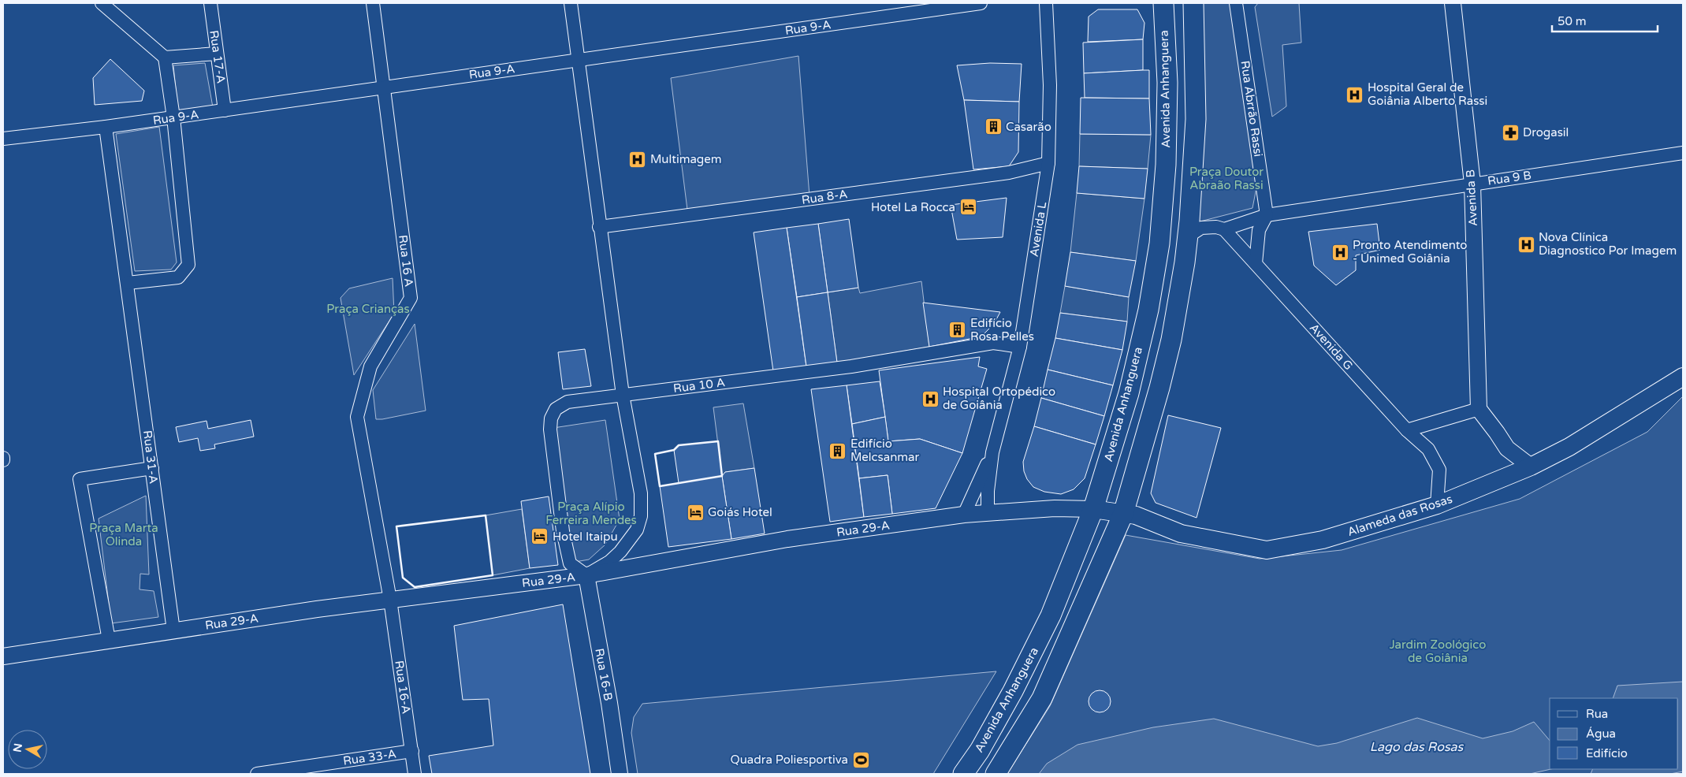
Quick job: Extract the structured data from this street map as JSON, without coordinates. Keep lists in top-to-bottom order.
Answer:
{
  "streets": {
    "main road": ["Avenida Anhanguera", "Alameda das Rosas"],
    "street": [
      "Rua 9-A",
      "Rua 17-A",
      "Rua Abrrão Rassi",
      "Rua 9 B",
      "Rua 8-A",
      "Avenida B",
      "Avenida L",
      "Rua 16 A",
      "Avenida G",
      "Rua 10 A",
      "Rua 31-A",
      "Rua 29-A",
      "Rua 16-B",
      "Rua 16-A",
      "Rua 33-A"
    ]
  },
  "crossings": [
    ["Rua 9-A", "Rua 17-A"],
    ["Rua 9-A", "Rua 16 A"],
    ["Rua 9-A", "Rua 31-A"],
    ["Avenida Anhanguera", "Alameda das Rosas"],
    ["Avenida Anhanguera", "Rua 29-A"],
    ["Rua Abrrão Rassi", "Rua 9 B"],
    ["Rua 9 B", "Avenida B"],
    ["Rua 9 B", "Avenida G"],
    ["Rua 8-A", "Avenida L"],
    ["Avenida L", "Rua 10 A"],
    ["Avenida L", "Rua 29-A"],
    ["Rua 16 A", "Rua 29-A"],
    ["Rua 16 A", "Rua 16-A"],
    ["Avenida G", "Alameda das Rosas"],
    ["Rua 10 A", "Rua 29-A"],
    ["Rua 10 A", "Rua 16-B"],
    ["Rua 31-A", "Rua 29-A"],
    ["Alameda das Rosas", "Rua 29-A"],
    ["Rua 29-A", "Rua 16-B"],
    ["Rua 29-A", "Rua 16-A"],
    ["Rua 16-A", "Rua 33-A"]
  ],
  "water": ["Lago das Rosas"],
  "parks": [
    "Praça Doutor Abraão Rassi",
    "Praça Crianças",
    "Praça Alípio Ferreira Mendes",
    "Praça Marta Olinda",
    "Jardim Zoológico de Goiânia"
  ],
  "places": {
    "hospital": [
      "Hospital Geral de Goiânia Alberto Rassi",
      "Multimagem",
      "Nova Clínica Diagnostico Por Imagem",
      "Pronto Atendimento - Unimed Goiânia",
      "Hospital Ortopédico de Goiânia"
    ],
    "building": ["Casarão", "Edifício Rosa Pelles", "Edifício Melcsanmar"],
    "pharmacy": ["Drogasil"],
    "hotel": ["Hotel La Rocca", "Goiás Hotel", "Hotel Itaipu"],
    "sports": ["Quadra Poliesportiva"]
  },
  "legend": ["Rua", "Água", "Edifício"],
  "scale_bar": "50 m",
  "north": "left"
}
